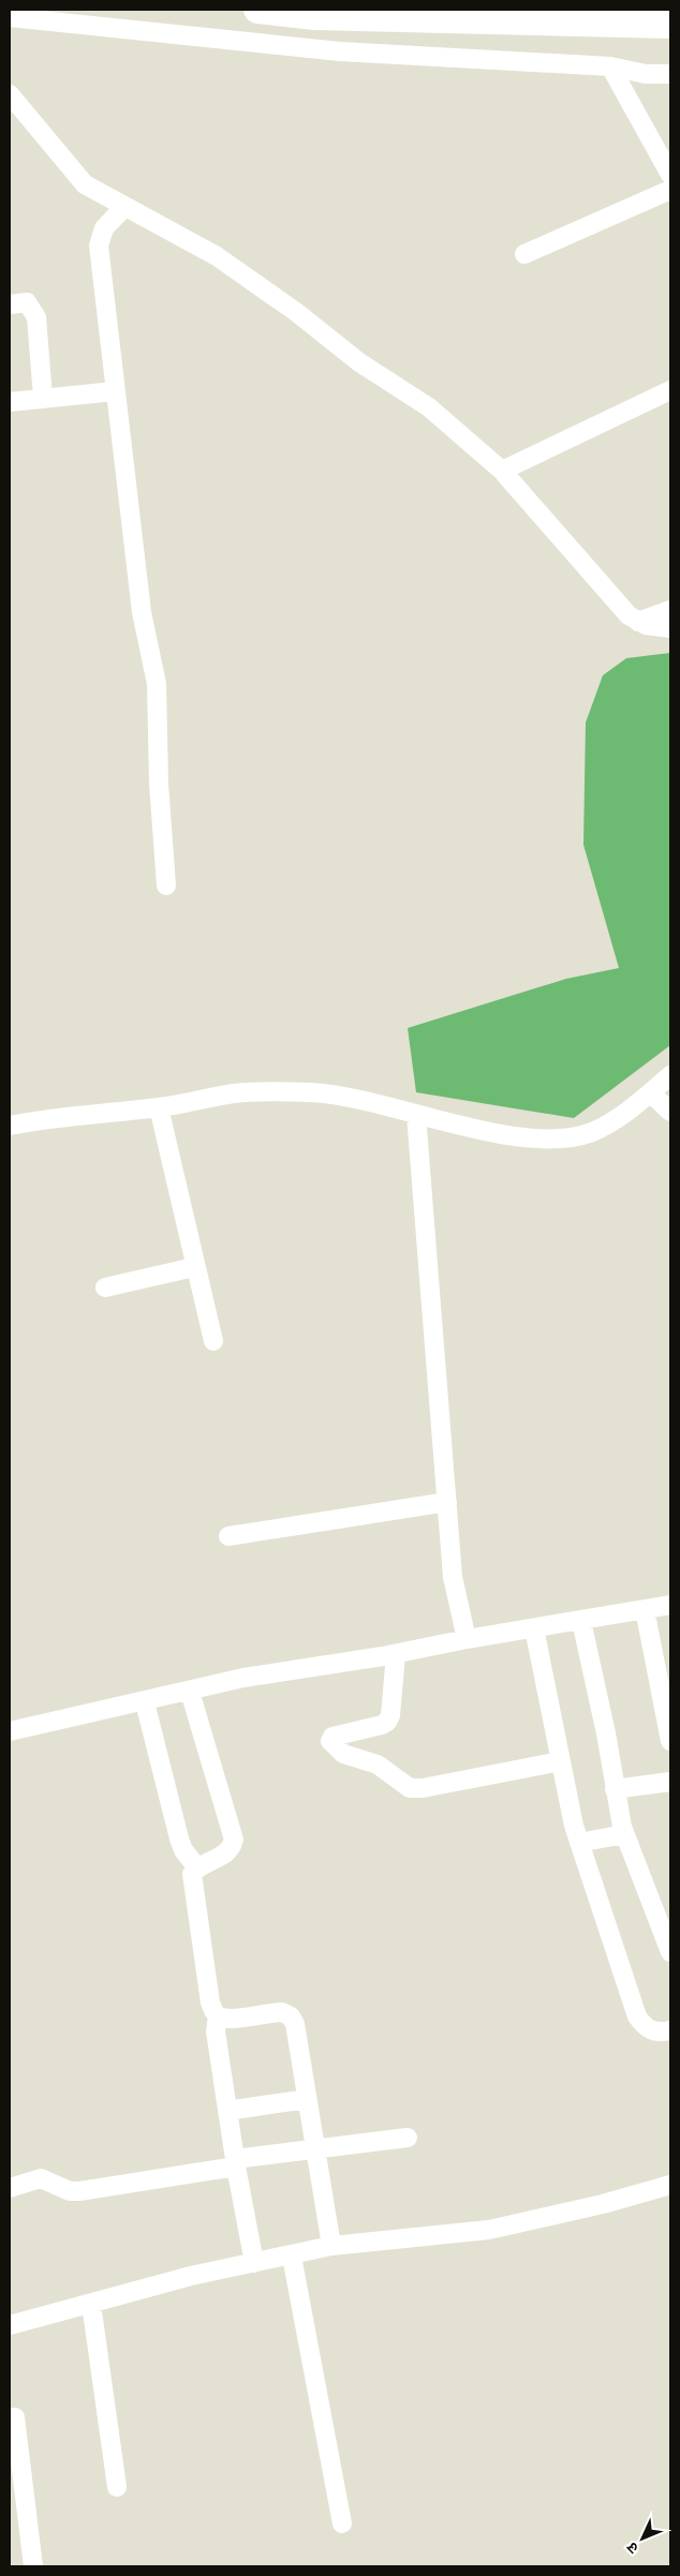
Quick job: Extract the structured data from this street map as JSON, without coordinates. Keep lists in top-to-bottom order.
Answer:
{
  "north": "bottom left"
}
